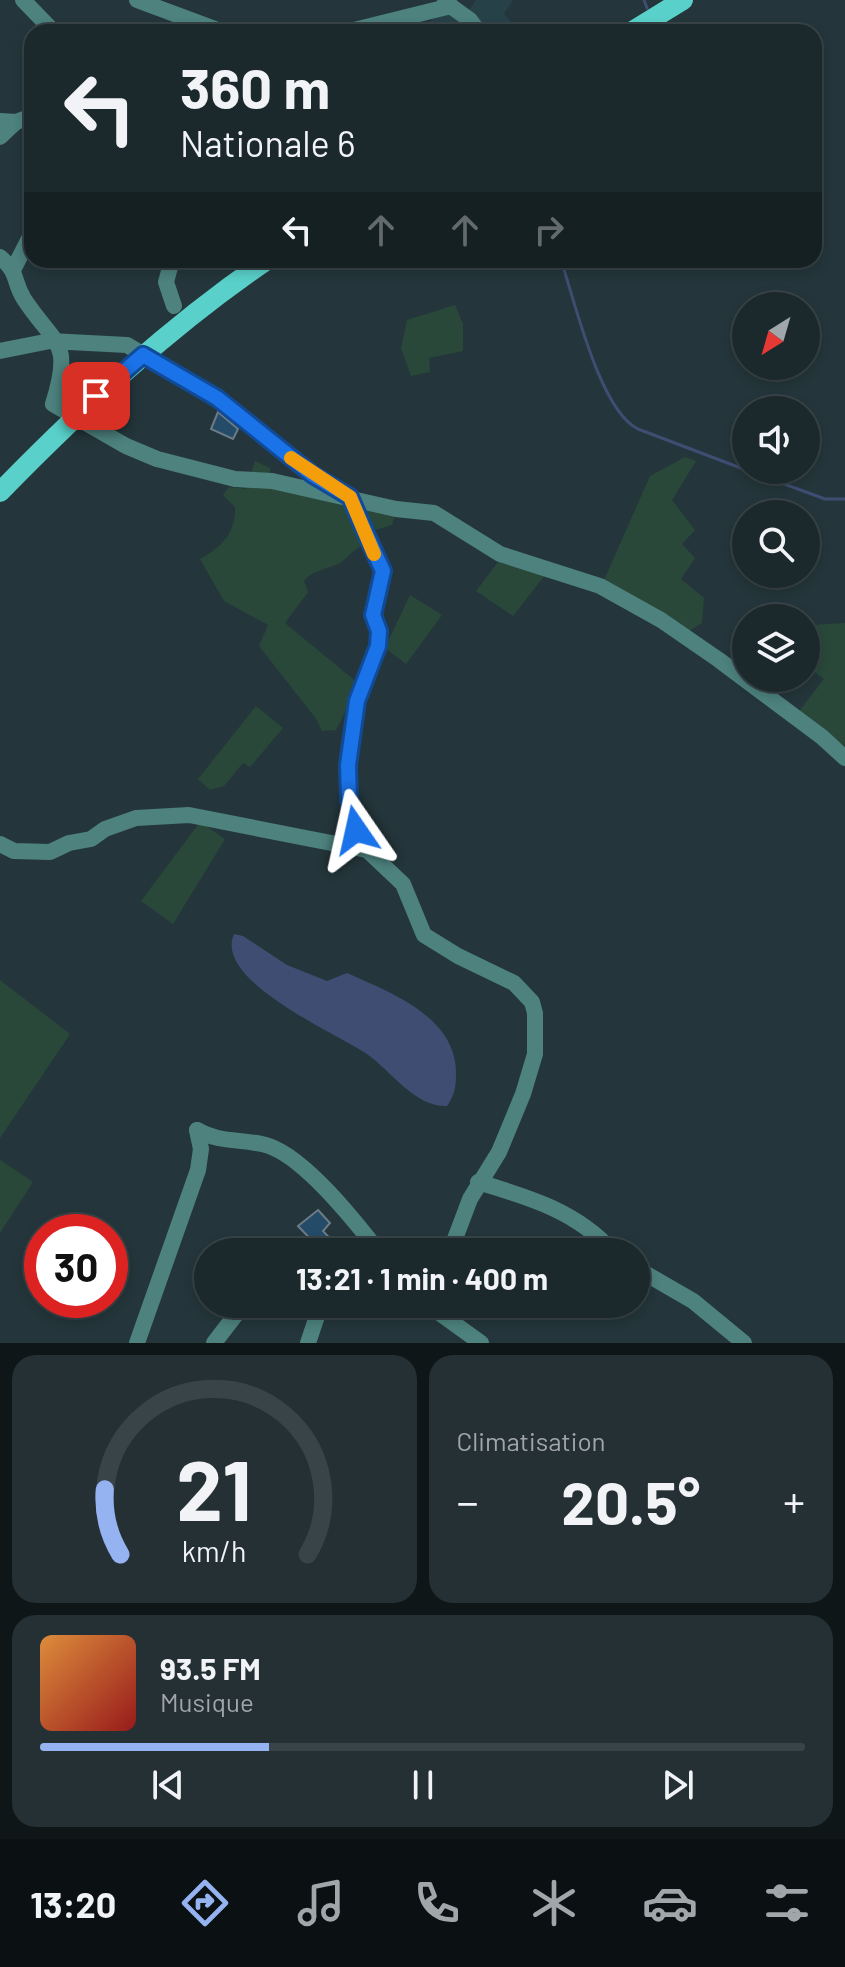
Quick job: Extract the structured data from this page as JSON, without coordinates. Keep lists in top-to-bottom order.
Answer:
{
  "north": "bottom left",
  "page": {
    "turn": ["360 m", "Nationale 6"],
    "limit": "30",
    "trip": "13:21 · 1 min · 400 m",
    "tile": "Climatisation",
    "heat": ["−", "20.5°", "+"],
    "song": ["93.5 FM", "Musique"],
    "tabs": "13:20",
    "gauge": ["21", "km/h"]
  }
}
